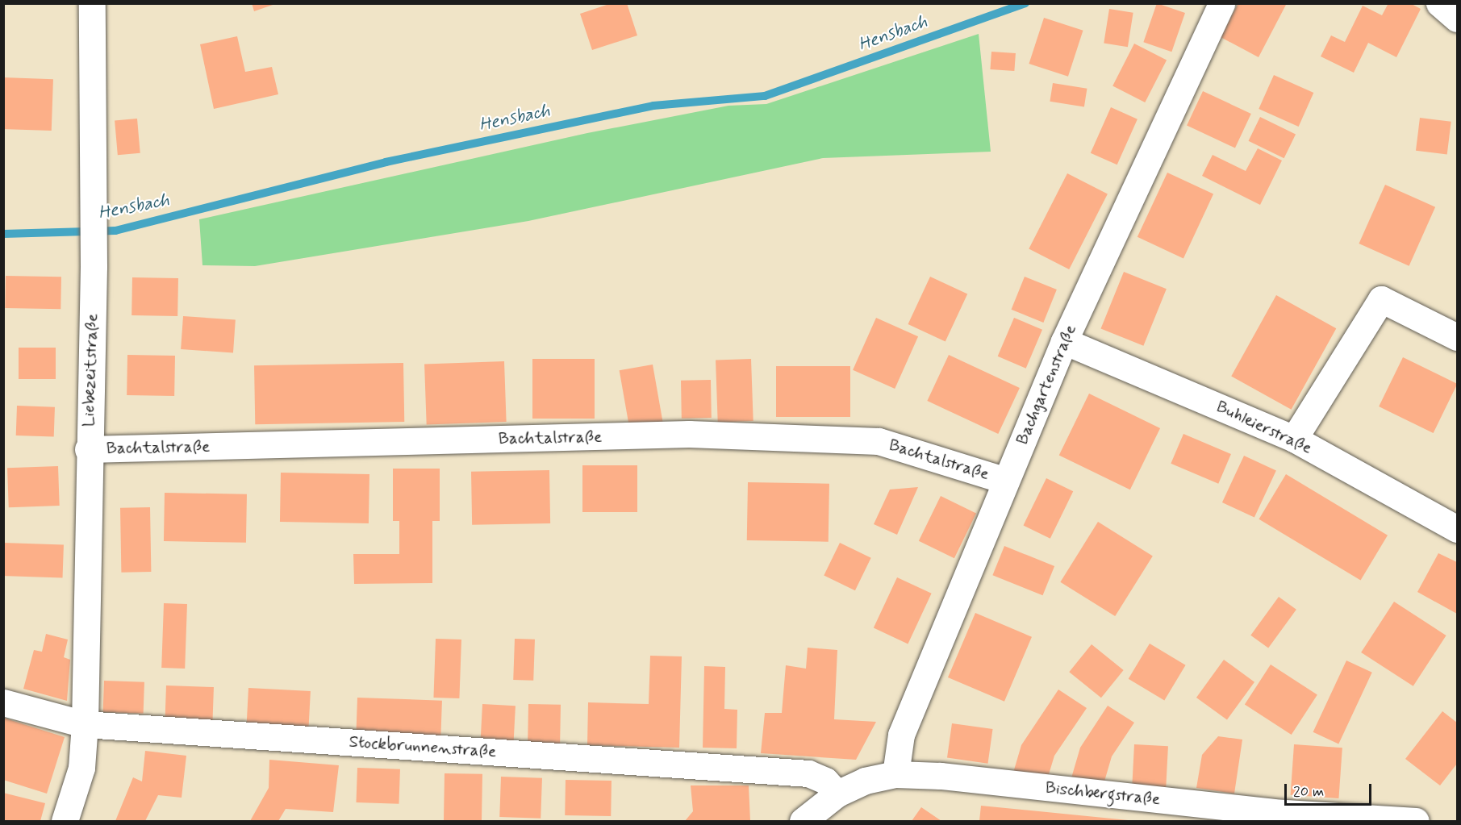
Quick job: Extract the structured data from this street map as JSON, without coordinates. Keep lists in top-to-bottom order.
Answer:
{
  "streets": {
    "street": [
      "Liebezeitstraße",
      "Bachgartenstraße",
      "Buhleierstraße",
      "Bachtalstraße",
      "Stockbrunnenstraße",
      "Bischbergstraße"
    ]
  },
  "crossings": [
    ["Liebezeitstraße", "Bachtalstraße"],
    ["Liebezeitstraße", "Stockbrunnenstraße"],
    ["Bachgartenstraße", "Buhleierstraße"],
    ["Bachgartenstraße", "Bachtalstraße"],
    ["Bachgartenstraße", "Bischbergstraße"],
    ["Stockbrunnenstraße", "Bischbergstraße"]
  ],
  "water": ["Hensbach"],
  "scale_bar": "20 m"
}
